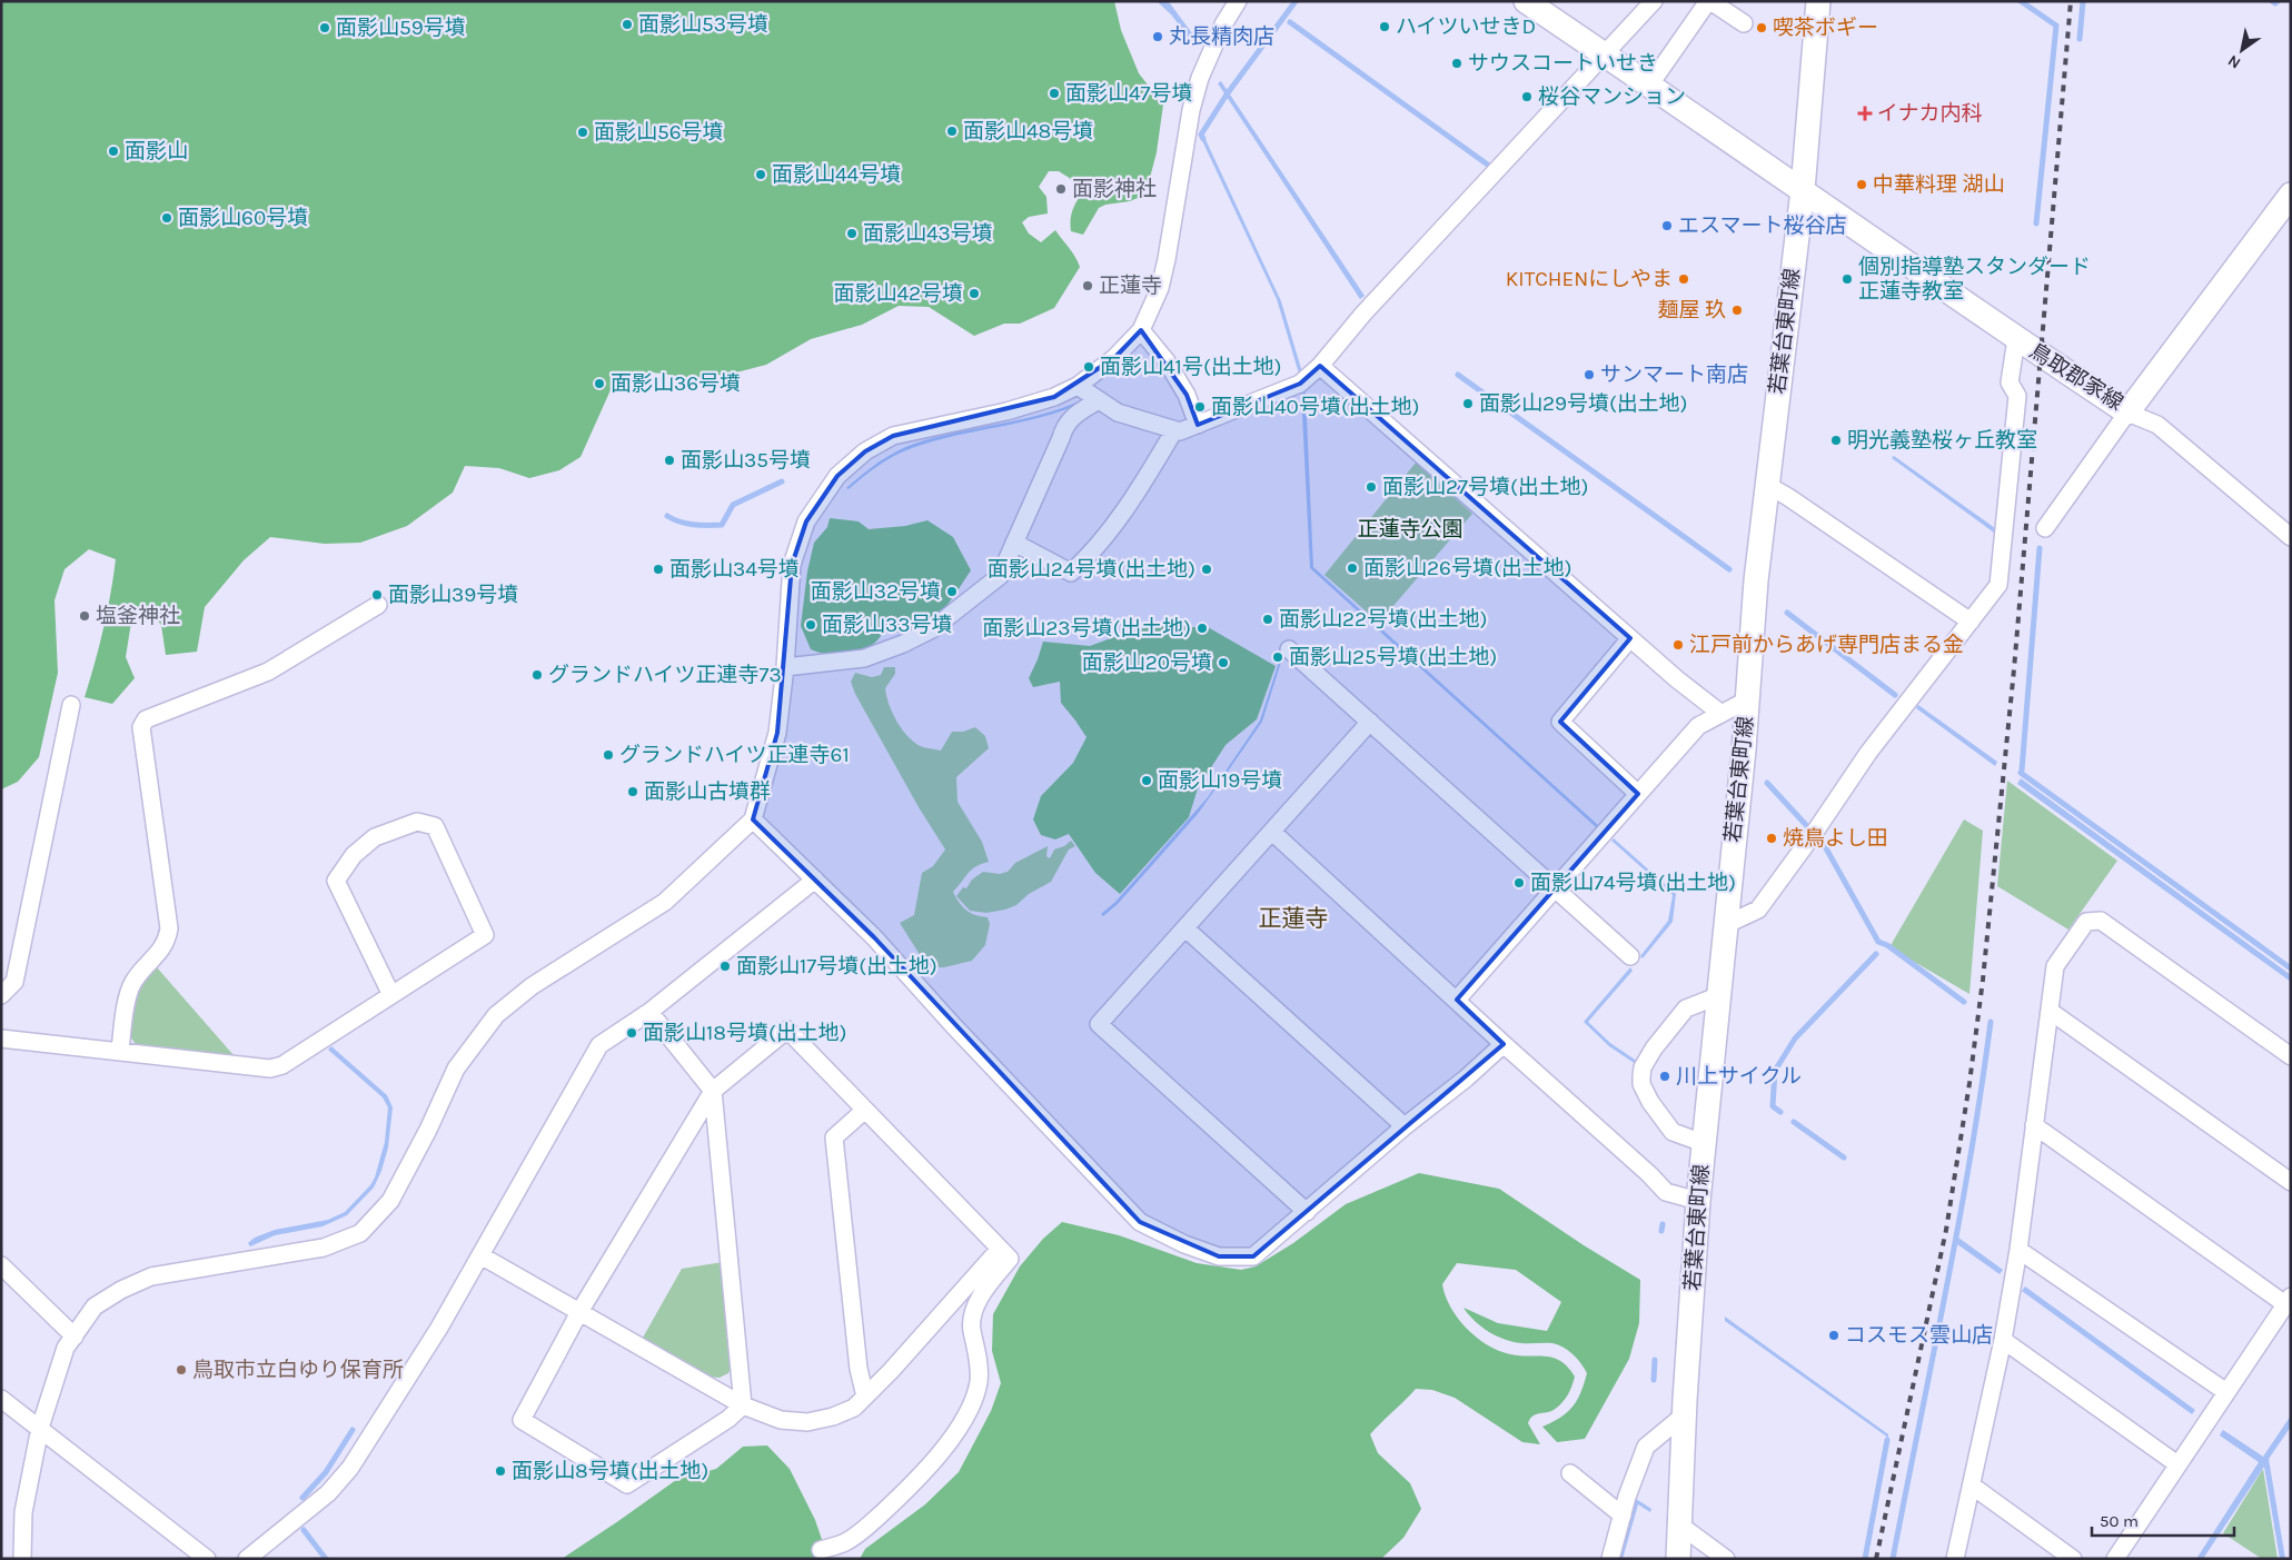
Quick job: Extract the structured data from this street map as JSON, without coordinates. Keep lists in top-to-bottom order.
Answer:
{
  "streets": {
    "main road": ["若葉台東町線", "鳥取郡家線"]
  },
  "crossings": [
    ["若葉台東町線", "鳥取郡家線"]
  ],
  "districts": ["正蓮寺"],
  "parks": ["正蓮寺公園"],
  "places": {
    "other": [
      "面影山53号墳",
      "ハイツいせきD",
      "面影山59号墳",
      "喫茶ボギー",
      "丸長精肉店",
      "サウスコートいせき",
      "面影山47号墳",
      "桜谷マンション",
      "面影山48号墳",
      "面影山56号墳",
      "面影山",
      "面影山44号墳",
      "中華料理 湖山",
      "面影神社",
      "面影山60号墳",
      "エスマート桜谷店",
      "面影山43号墳",
      "KITCHENにしやま",
      "個別指導塾スタンダード 正蓮寺教室",
      "正蓮寺",
      "面影山42号墳",
      "麺屋 玖",
      "面影山41号(出土地)",
      "サンマート南店",
      "面影山36号墳",
      "面影山29号墳(出土地)",
      "面影山40号墳(出土地)",
      "明光義塾桜ヶ丘教室",
      "面影山35号墳",
      "面影山27号墳(出土地)",
      "面影山26号墳(出土地)",
      "面影山34号墳",
      "面影山24号墳(出土地)",
      "面影山32号墳",
      "面影山39号墳",
      "塩釜神社",
      "面影山22号墳(出土地)",
      "面影山33号墳",
      "面影山23号墳(出土地)",
      "江戸前からあげ専門店まる金",
      "面影山25号墳(出土地)",
      "面影山20号墳",
      "グランドハイツ正連寺73",
      "グランドハイツ正連寺61",
      "面影山19号墳",
      "面影山古墳群",
      "焼鳥よし田",
      "面影山74号墳(出土地)",
      "面影山17号墳(出土地)",
      "面影山18号墳(出土地)",
      "川上サイクル",
      "コスモス雲山店",
      "鳥取市立白ゆり保育所",
      "面影山8号墳(出土地)"
    ],
    "health": ["イナカ内科"]
  },
  "scale_bar": "50 m",
  "north": "bottom left"
}
